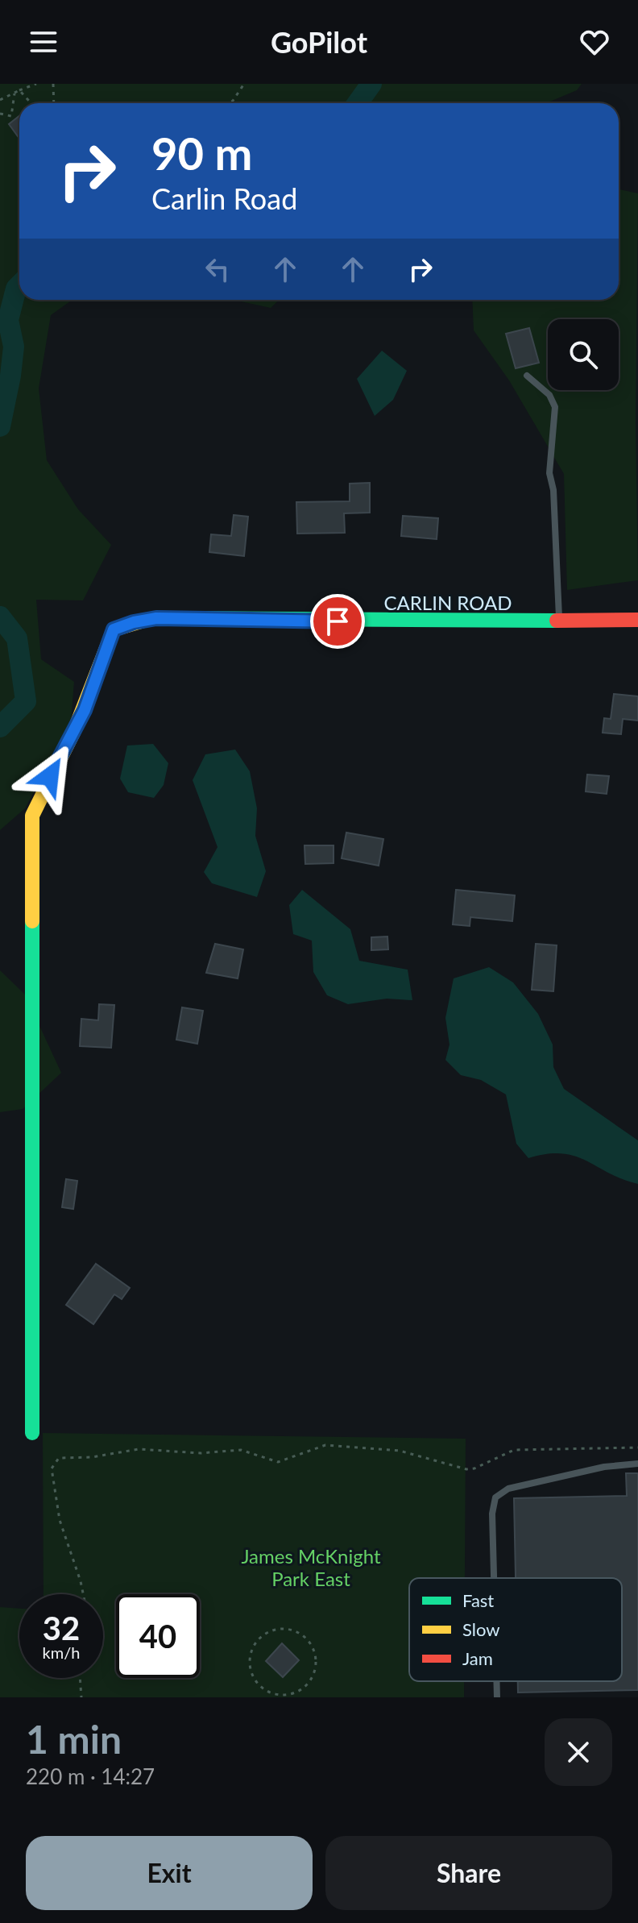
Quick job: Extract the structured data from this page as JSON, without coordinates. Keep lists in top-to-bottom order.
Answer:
{
  "streets": {
    "street": ["CARLIN ROAD"]
  },
  "parks": ["James McKnight Park East"],
  "legend": ["Fast", "Slow", "Jam"],
  "page": {
    "header": "GoPilot",
    "turn": ["90 m", "Carlin Road"],
    "speed": "32 km/h",
    "limit": "40",
    "heading": ["1 min", "220 m · 14:27"],
    "buttons": ["Exit", "Share"]
  }
}
